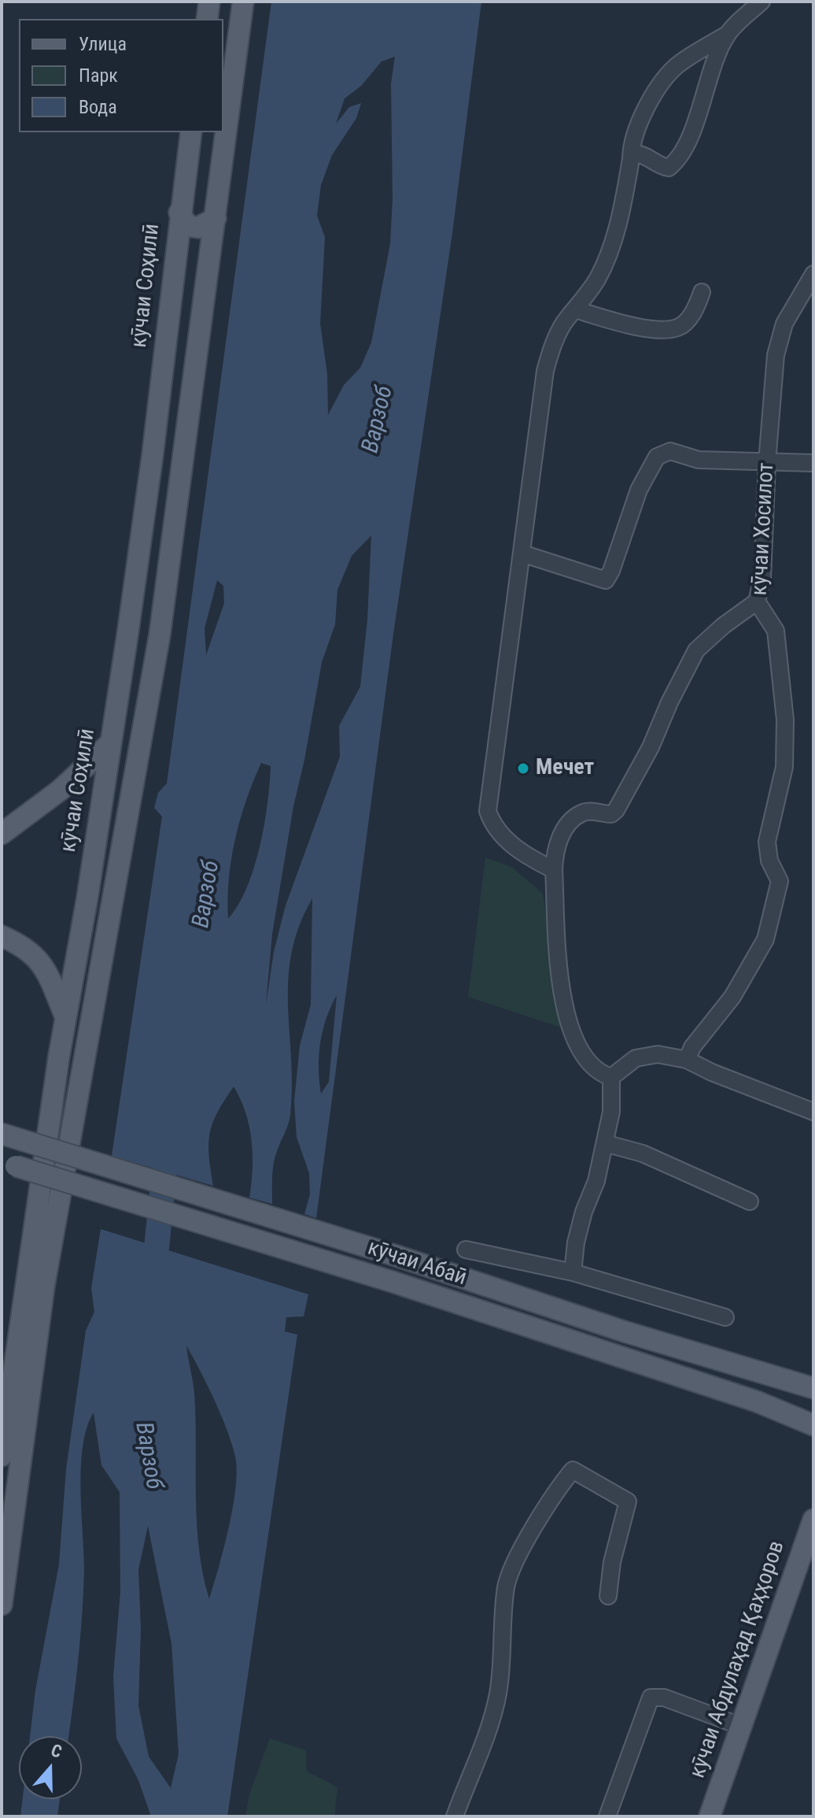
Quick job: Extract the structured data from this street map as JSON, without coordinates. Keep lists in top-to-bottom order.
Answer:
{
  "streets": {
    "main road": ["кӯчаи Соҳилӣ", "кӯчаи Абаӣ", "кӯчаи Абдулаҳад Қаҳҳоров"],
    "street": ["кӯчаи Хосилот"]
  },
  "water": ["Варзоб"],
  "places": ["Мечет"],
  "legend": ["Улица", "Парк", "Вода"],
  "north": "top"
}
